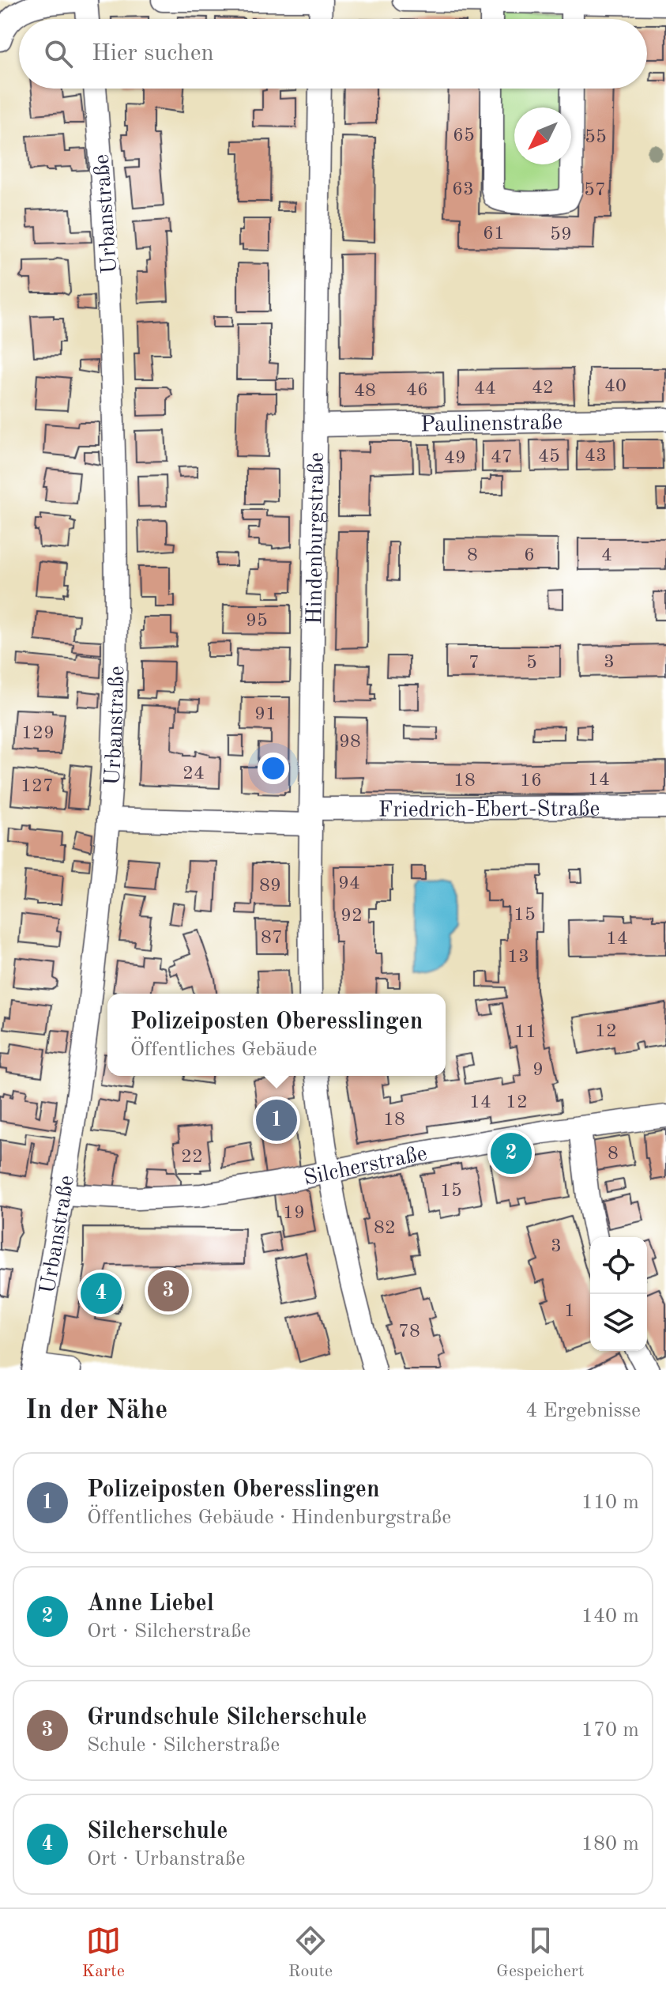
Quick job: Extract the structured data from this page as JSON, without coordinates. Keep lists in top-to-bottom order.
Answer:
{
  "streets": {
    "street": [
      "Urbanstraße",
      "Paulinenstraße",
      "Hindenburgstraße",
      "Friedrich-Ebert-Straße",
      "Silcherstraße"
    ]
  },
  "crossings": [
    ["Urbanstraße", "Friedrich-Ebert-Straße"],
    ["Urbanstraße", "Silcherstraße"],
    ["Paulinenstraße", "Hindenburgstraße"],
    ["Hindenburgstraße", "Friedrich-Ebert-Straße"]
  ],
  "house_numbers": [
    "65",
    "55",
    "63",
    "57",
    "61",
    "59",
    "40",
    "42",
    "44",
    "46",
    "48",
    "43",
    "45",
    "47",
    "49",
    "8",
    "6",
    "4",
    "95",
    "3",
    "7",
    "5",
    "91",
    "129",
    "98",
    "24",
    "14",
    "18",
    "16",
    "127",
    "94",
    "89",
    "15",
    "92",
    "87",
    "14",
    "13",
    "12",
    "11",
    "9",
    "14",
    "12",
    "18",
    "8",
    "22",
    "15",
    "19",
    "82",
    "3",
    "1",
    "78"
  ],
  "north": "bottom left",
  "page": {
    "search": "Hier suchen",
    "popup": ["Polizeiposten Oberesslingen", "Öffentliches Gebäude"],
    "pins": [
      "1",
      "2",
      "3",
      "4"
    ],
    "heading": ["In der Nähe", "4 Ergebnisse"],
    "list": [
      {
        "mark": "1",
        "name": "Polizeiposten Oberesslingen",
        "note": "Öffentliches Gebäude · Hindenburgstraße",
        "value": "110 m"
      },
      {
        "mark": "2",
        "name": "Anne Liebel",
        "note": "Ort · Silcherstraße",
        "value": "140 m"
      },
      {
        "mark": "3",
        "name": "Grundschule Silcherschule",
        "note": "Schule · Silcherstraße",
        "value": "170 m"
      },
      {
        "mark": "4",
        "name": "Silcherschule",
        "note": "Ort · Urbanstraße",
        "value": "180 m"
      }
    ],
    "nav": ["Karte", "Route", "Gespeichert"]
  }
}
